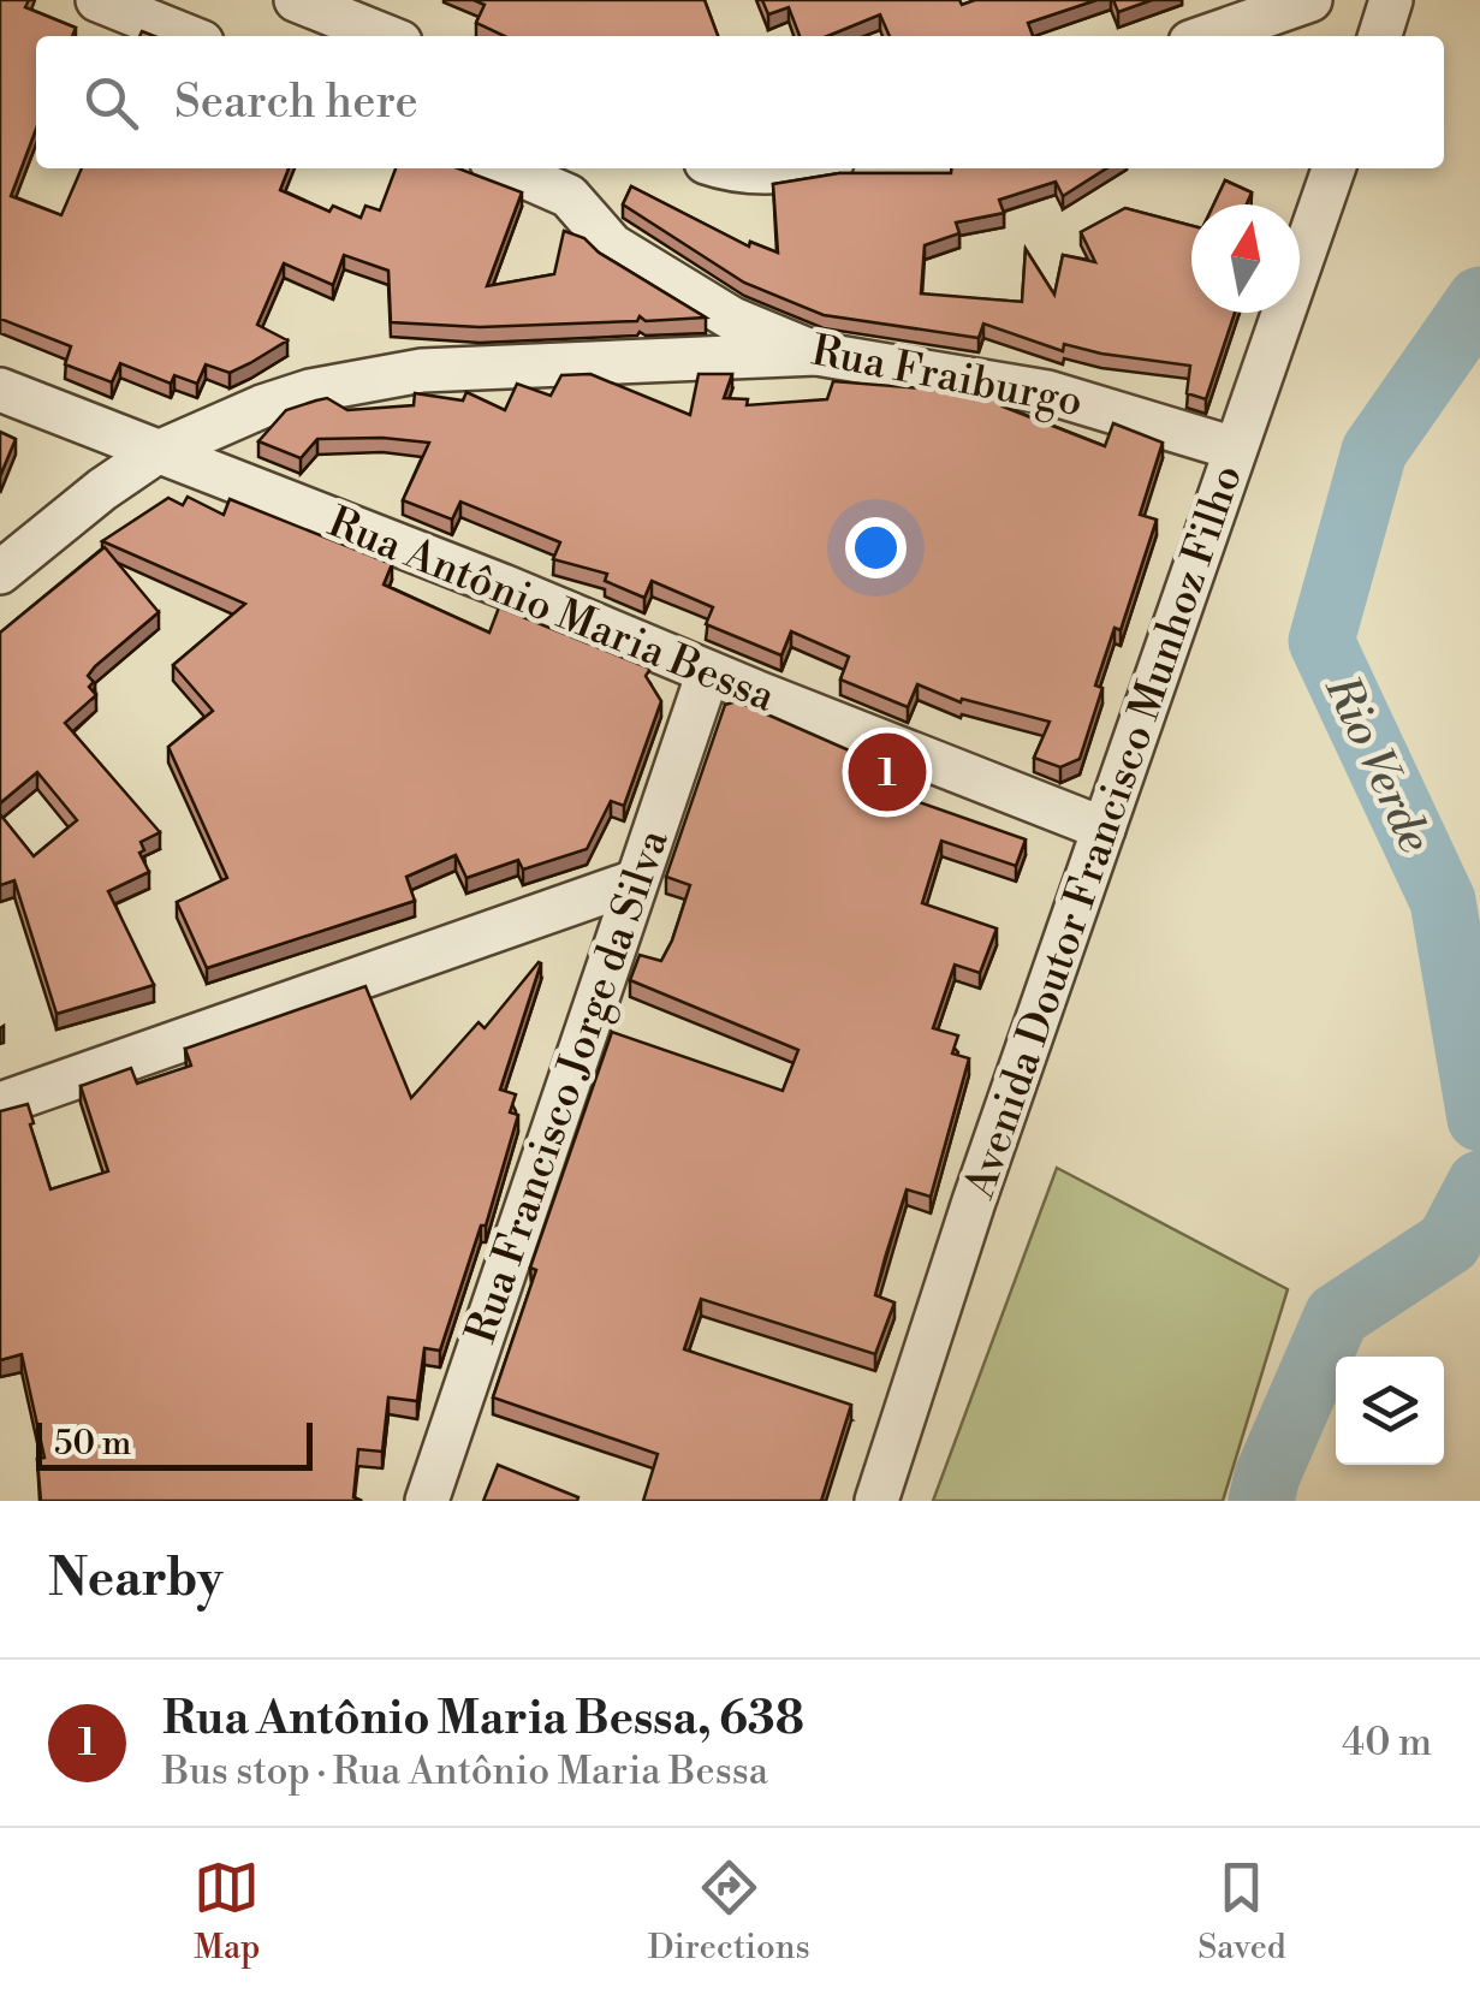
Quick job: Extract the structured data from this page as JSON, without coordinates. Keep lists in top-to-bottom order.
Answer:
{
  "streets": {
    "street": [
      "Rua Fraiburgo",
      "Rua Antônio Maria Bessa",
      "Avenida Doutor Francisco Munhoz Filho",
      "Rua Francisco Jorge da Silva"
    ]
  },
  "crossings": [
    ["Rua Fraiburgo", "Avenida Doutor Francisco Munhoz Filho"],
    ["Rua Antônio Maria Bessa", "Avenida Doutor Francisco Munhoz Filho"],
    ["Rua Antônio Maria Bessa", "Rua Francisco Jorge da Silva"]
  ],
  "water": ["Rio Verde"],
  "scale_bar": "50 m",
  "north": "top",
  "page": {
    "search": "Search here",
    "pins": "1",
    "scale": "50 m",
    "heading": "Nearby",
    "list": [
      {
        "mark": "1",
        "name": "Rua Antônio Maria Bessa, 638",
        "note": "Bus stop · Rua Antônio Maria Bessa",
        "value": "40 m"
      }
    ],
    "nav": ["Map", "Directions", "Saved"]
  }
}
